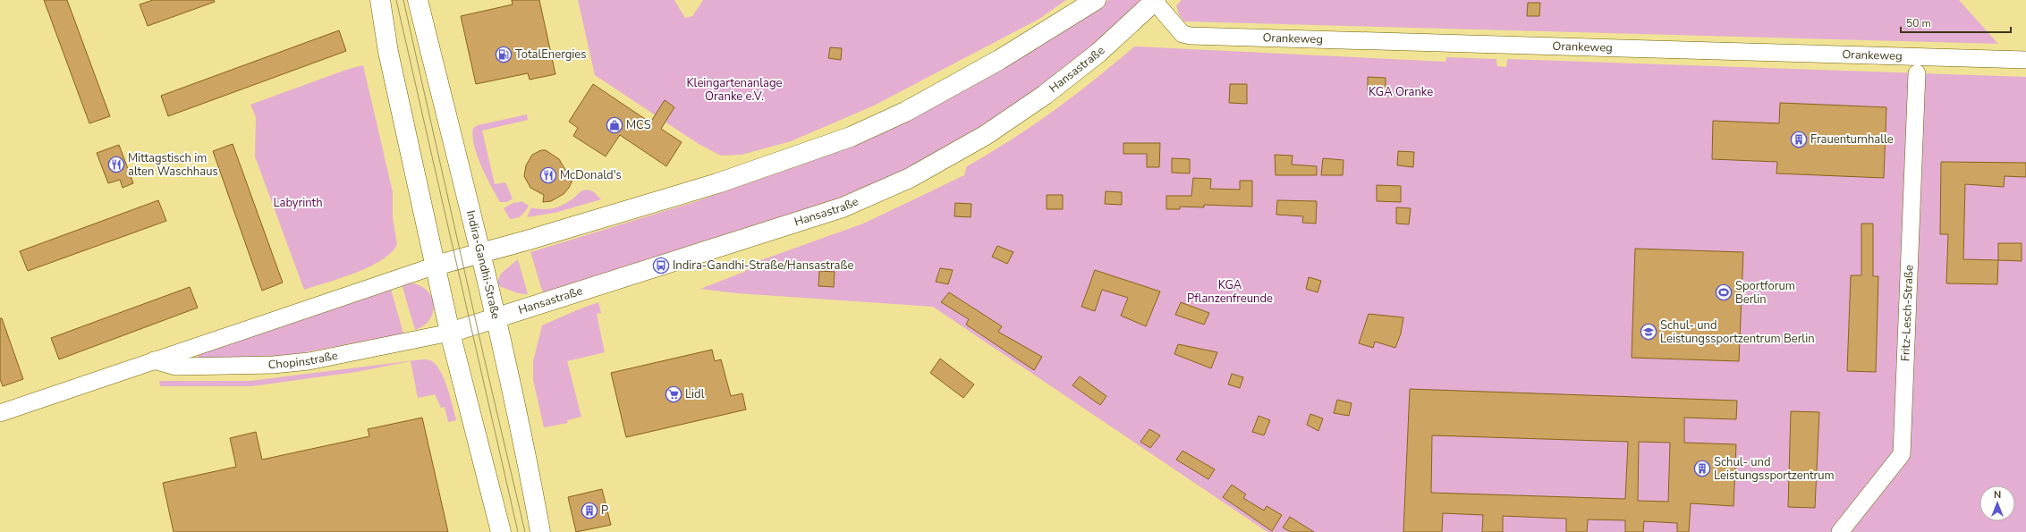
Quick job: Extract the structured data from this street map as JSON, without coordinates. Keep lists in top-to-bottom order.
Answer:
{
  "streets": {
    "main road": ["Hansastraße", "Indira-Gandhi-Straße"],
    "street": ["Orankeweg", "Fritz-Lesch-Straße", "Chopinstraße"]
  },
  "crossings": [
    ["Orankeweg", "Hansastraße"],
    ["Hansastraße", "Indira-Gandhi-Straße"],
    ["Hansastraße", "Chopinstraße"]
  ],
  "parks": [
    "Kleingartenanlage Oranke e.V.",
    "KGA Oranke",
    "Labyrinth",
    "KGA Pflanzenfreunde"
  ],
  "places": {
    "fuel station": ["TotalEnergies"],
    "shop": ["MCS"],
    "building": ["Frauenturnhalle", "Schul- und Leistungssportzentrum", "P"],
    "restaurant": ["Mittagstisch im alten Waschhaus", "McDonald's"],
    "bus stop": ["Indira-Gandhi-Straße/Hansastraße"],
    "sports": ["Sportforum Berlin"],
    "school or university": ["Schul- und Leistungssportzentrum Berlin"],
    "supermarket": ["Lidl"]
  },
  "scale_bar": "50 m",
  "north": "top"
}
